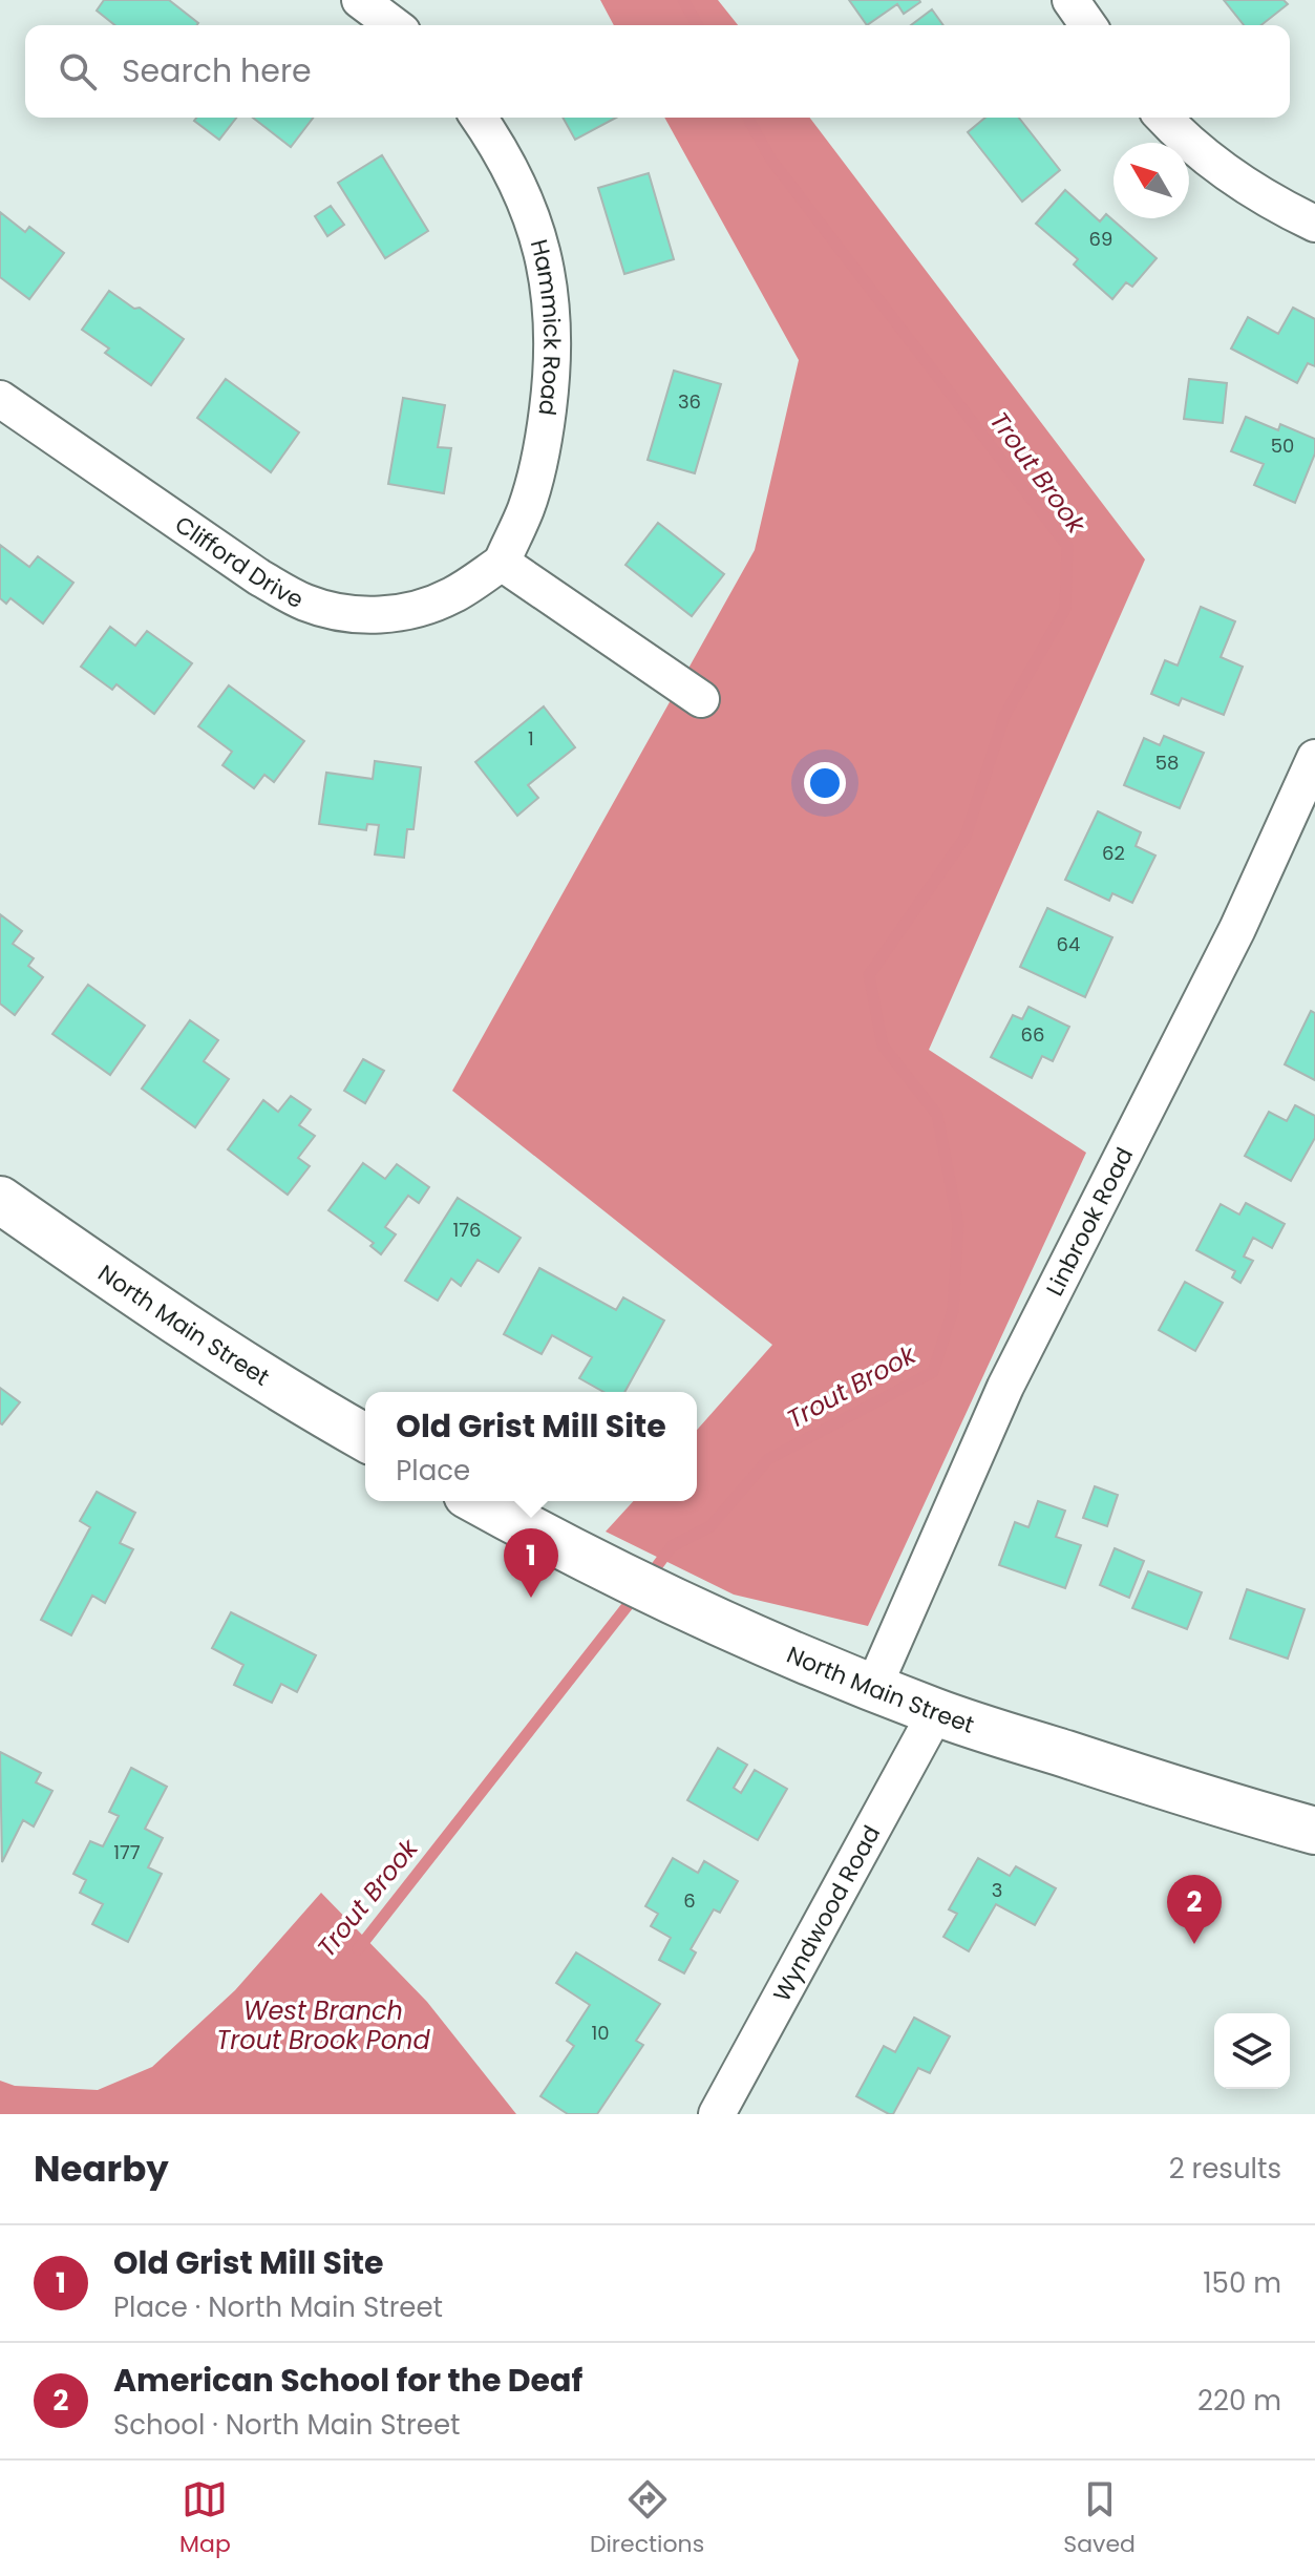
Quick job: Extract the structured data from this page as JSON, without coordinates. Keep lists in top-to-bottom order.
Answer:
{
  "streets": {
    "main road": ["North Main Street"],
    "street": [
      "Hammick Road",
      "Clifford Drive",
      "Linbrook Road",
      "Wyndwood Road"
    ]
  },
  "crossings": [
    ["Hammick Road", "Clifford Drive"],
    ["Linbrook Road", "North Main Street"],
    ["North Main Street", "Wyndwood Road"]
  ],
  "water": ["Trout Brook", "West Branch Trout Brook Pond"],
  "house_numbers": [
    "69",
    "36",
    "50",
    "1",
    "58",
    "62",
    "64",
    "66",
    "176",
    "177",
    "3",
    "6",
    "10"
  ],
  "north": "top left",
  "page": {
    "search": "Search here",
    "popup": ["Old Grist Mill Site", "Place"],
    "pins": ["1", "2"],
    "heading": ["Nearby", "2 results"],
    "list": [
      {
        "mark": "1",
        "name": "Old Grist Mill Site",
        "note": "Place · North Main Street",
        "value": "150 m"
      },
      {
        "mark": "2",
        "name": "American School for the Deaf",
        "note": "School · North Main Street",
        "value": "220 m"
      }
    ],
    "nav": ["Map", "Directions", "Saved"]
  }
}
